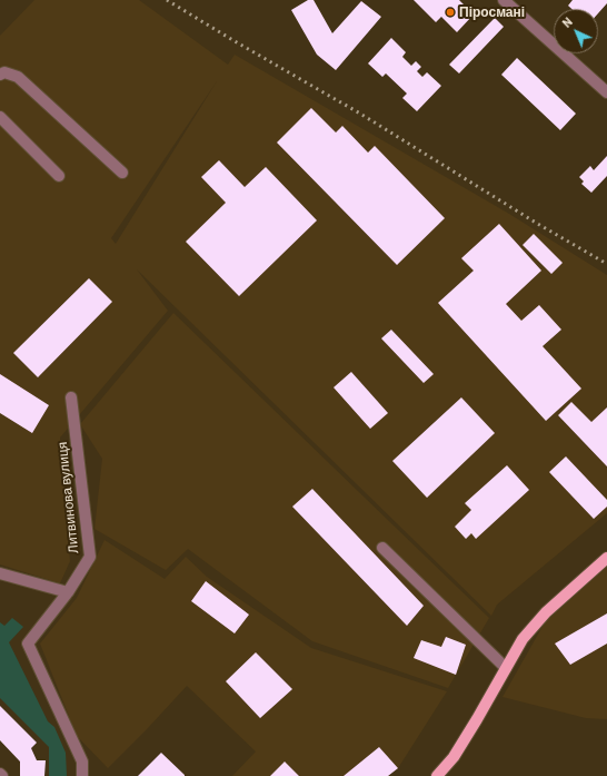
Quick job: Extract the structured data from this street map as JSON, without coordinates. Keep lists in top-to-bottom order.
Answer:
{
  "streets": {
    "street": ["Литвинова вулиця"]
  },
  "places": ["Піросмані"],
  "north": "top left"
}
